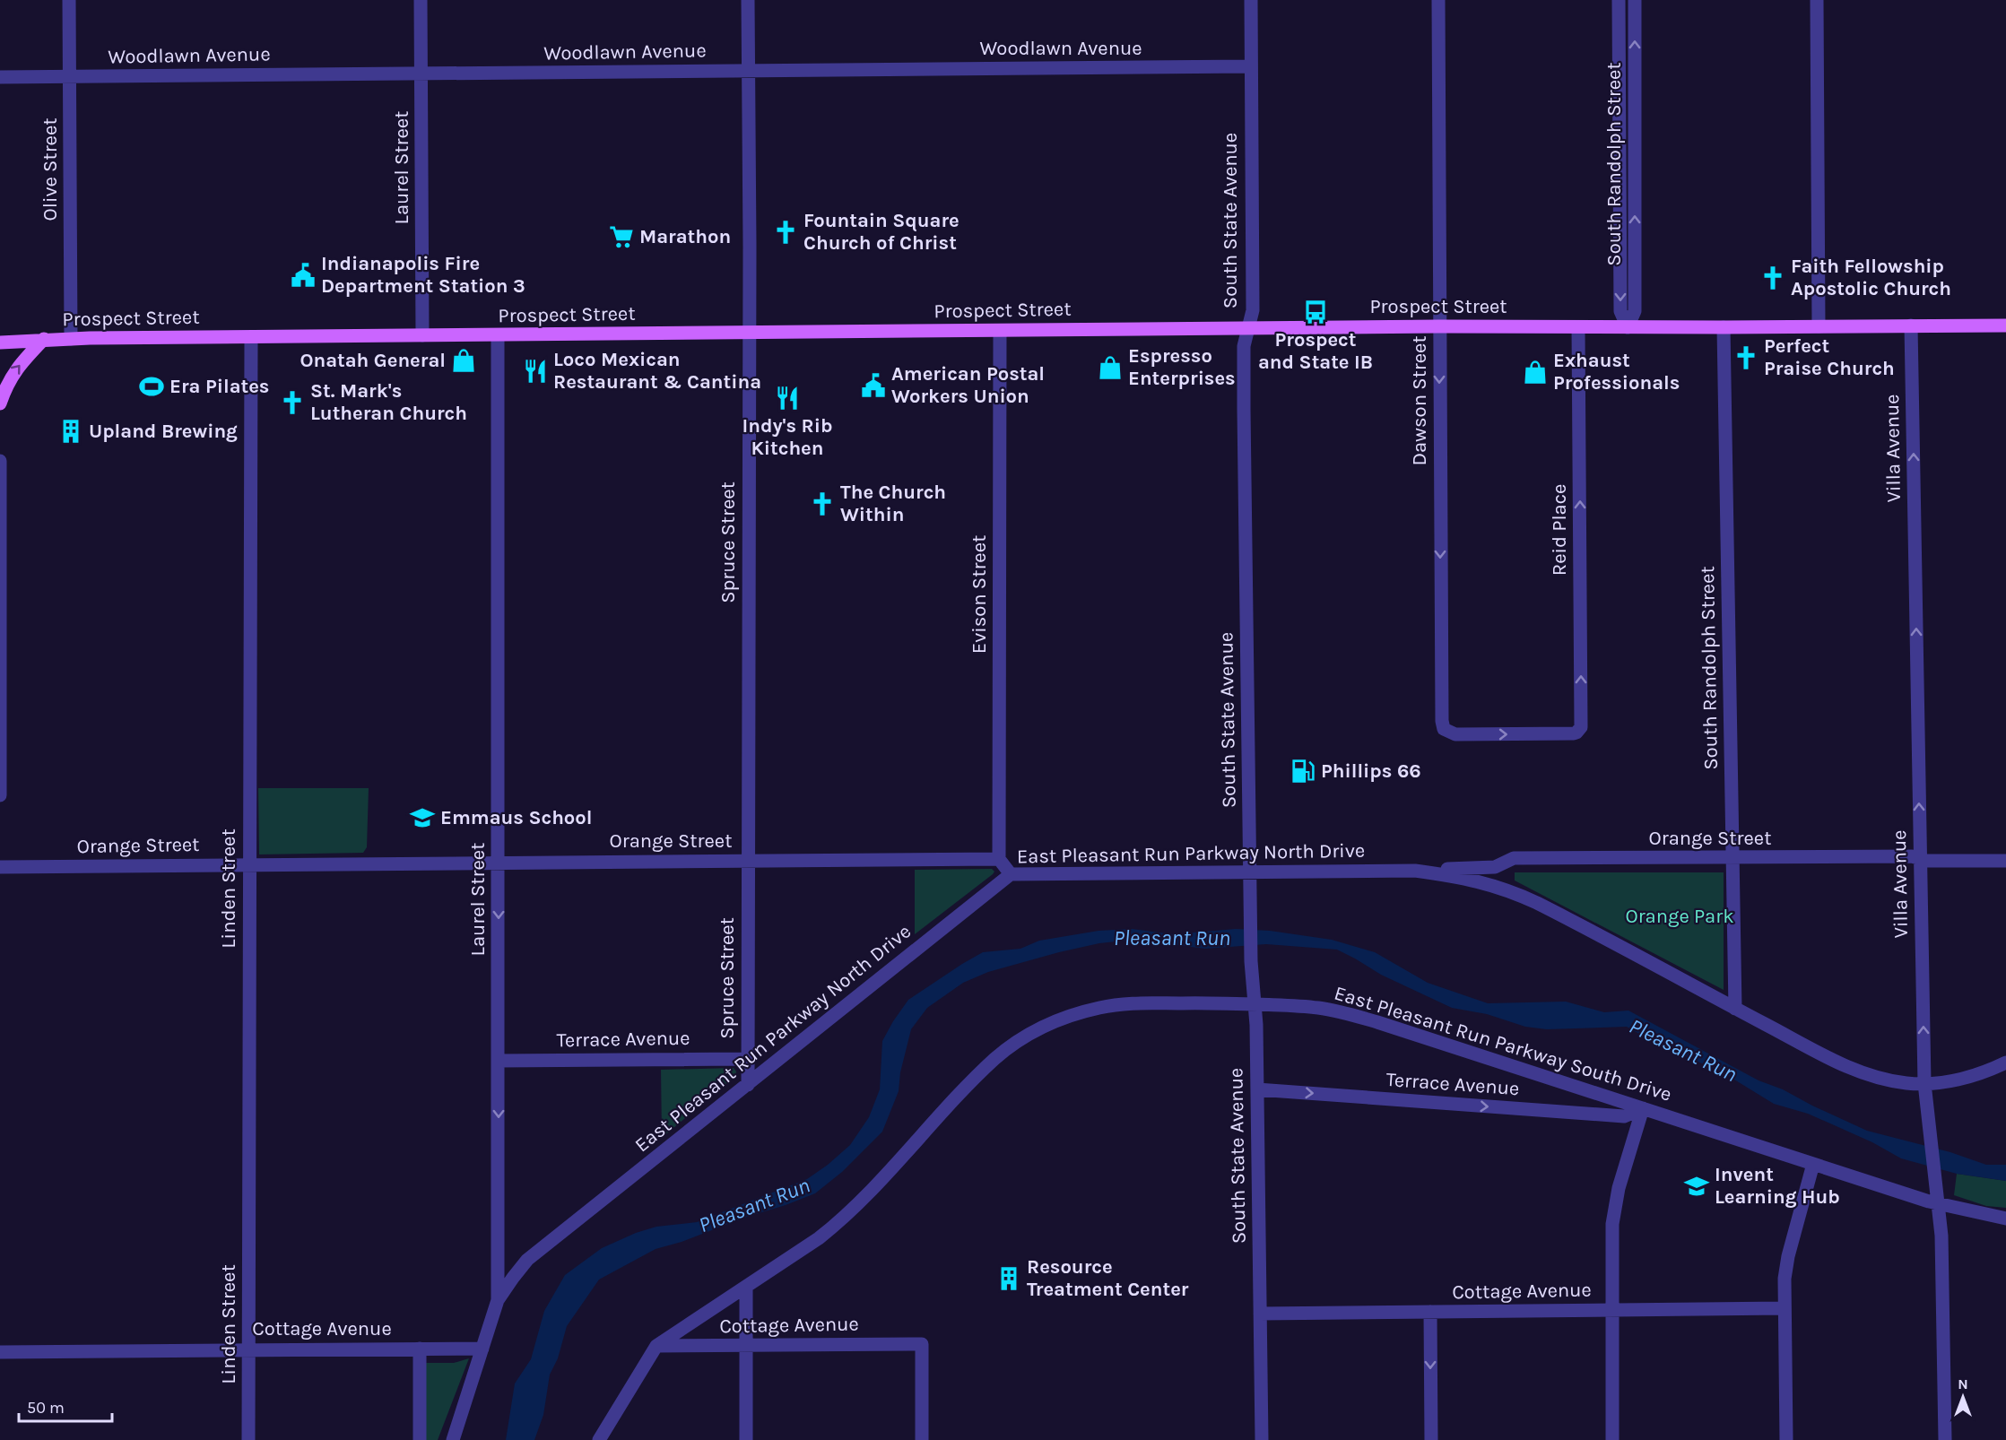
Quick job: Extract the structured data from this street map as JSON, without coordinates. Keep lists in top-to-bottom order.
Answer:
{
  "streets": {
    "main road": ["Prospect Street"],
    "street": [
      "Woodlawn Avenue",
      "South Randolph Street",
      "Laurel Street",
      "Olive Street",
      "South State Avenue",
      "Dawson Street",
      "Villa Avenue",
      "Reid Place",
      "Spruce Street",
      "Evison Street",
      "Orange Street",
      "East Pleasant Run Parkway North Drive",
      "Linden Street",
      "Terrace Avenue",
      "East Pleasant Run Parkway South Drive",
      "Cottage Avenue"
    ]
  },
  "crossings": [
    ["Woodlawn Avenue", "Laurel Street"],
    ["Woodlawn Avenue", "Olive Street"],
    ["Woodlawn Avenue", "South State Avenue"],
    ["Woodlawn Avenue", "Spruce Street"],
    ["South Randolph Street", "Prospect Street"],
    ["South Randolph Street", "Orange Street"],
    ["South Randolph Street", "East Pleasant Run Parkway North Drive"],
    ["Laurel Street", "Prospect Street"],
    ["Laurel Street", "Orange Street"],
    ["Laurel Street", "East Pleasant Run Parkway North Drive"],
    ["Laurel Street", "Terrace Avenue"],
    ["Olive Street", "Prospect Street"],
    ["South State Avenue", "Prospect Street"],
    ["South State Avenue", "East Pleasant Run Parkway North Drive"],
    ["South State Avenue", "Terrace Avenue"],
    ["South State Avenue", "East Pleasant Run Parkway South Drive"],
    ["South State Avenue", "Cottage Avenue"],
    ["Prospect Street", "Dawson Street"],
    ["Prospect Street", "Villa Avenue"],
    ["Prospect Street", "Reid Place"],
    ["Prospect Street", "Spruce Street"],
    ["Prospect Street", "Evison Street"],
    ["Prospect Street", "Linden Street"],
    ["Dawson Street", "Reid Place"],
    ["Villa Avenue", "Orange Street"],
    ["Villa Avenue", "East Pleasant Run Parkway North Drive"],
    ["Villa Avenue", "East Pleasant Run Parkway South Drive"],
    ["Spruce Street", "Orange Street"],
    ["Spruce Street", "East Pleasant Run Parkway North Drive"],
    ["Spruce Street", "Terrace Avenue"],
    ["Evison Street", "Orange Street"],
    ["Orange Street", "East Pleasant Run Parkway North Drive"],
    ["Orange Street", "Linden Street"],
    ["East Pleasant Run Parkway North Drive", "Cottage Avenue"],
    ["Linden Street", "Cottage Avenue"],
    ["Terrace Avenue", "East Pleasant Run Parkway South Drive"],
    ["East Pleasant Run Parkway South Drive", "Cottage Avenue"]
  ],
  "one_way": ["Villa Avenue", "Reid Place", "Terrace Avenue"],
  "water": ["Pleasant Run"],
  "parks": ["Orange Park"],
  "places": {
    "church": [
      "Fountain Square Church of Christ",
      "Faith Fellowship Apostolic Church",
      "Perfect Praise Church",
      "St. Mark's Lutheran Church",
      "The Church Within"
    ],
    "supermarket": ["Marathon"],
    "public building": ["Indianapolis Fire Department Station 3", "American Postal Workers Union"],
    "bus stop": ["Prospect and State IB"],
    "shop": ["Onatah General", "Espresso Enterprises", "Exhaust Professionals"],
    "restaurant": ["Loco Mexican Restaurant & Cantina", "Indy's Rib Kitchen"],
    "sports": ["Era Pilates"],
    "building": ["Upland Brewing", "Resource Treatment Center"],
    "fuel station": ["Phillips 66"],
    "school or university": ["Emmaus School", "Invent Learning Hub"]
  },
  "scale_bar": "50 m",
  "north": "top"
}
